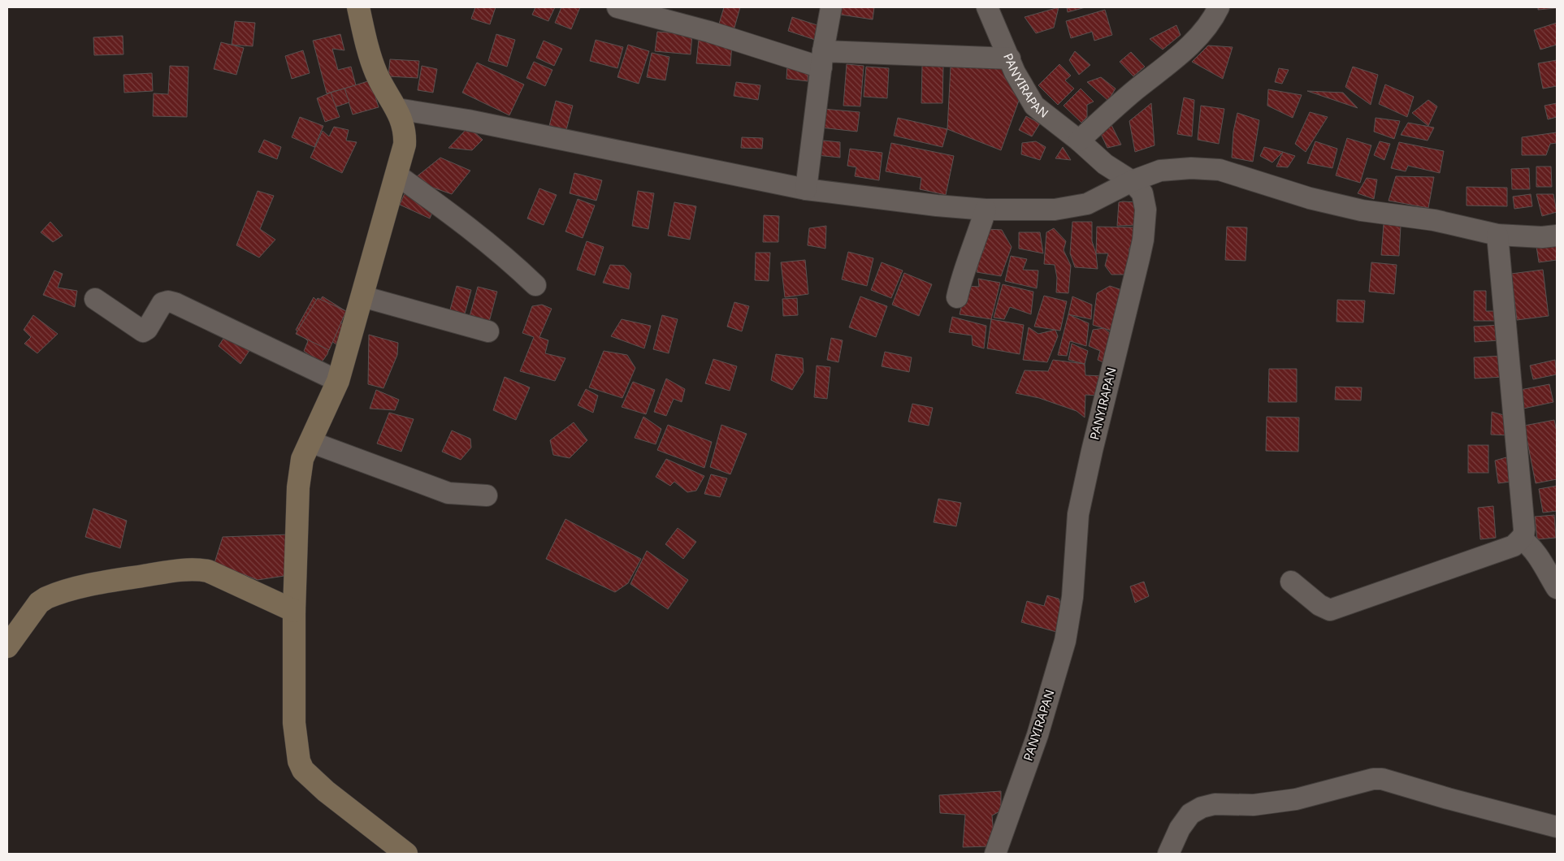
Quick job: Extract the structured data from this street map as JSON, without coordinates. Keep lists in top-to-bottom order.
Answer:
{
  "streets": {
    "street": ["PANYIRAPAN"]
  }
}
